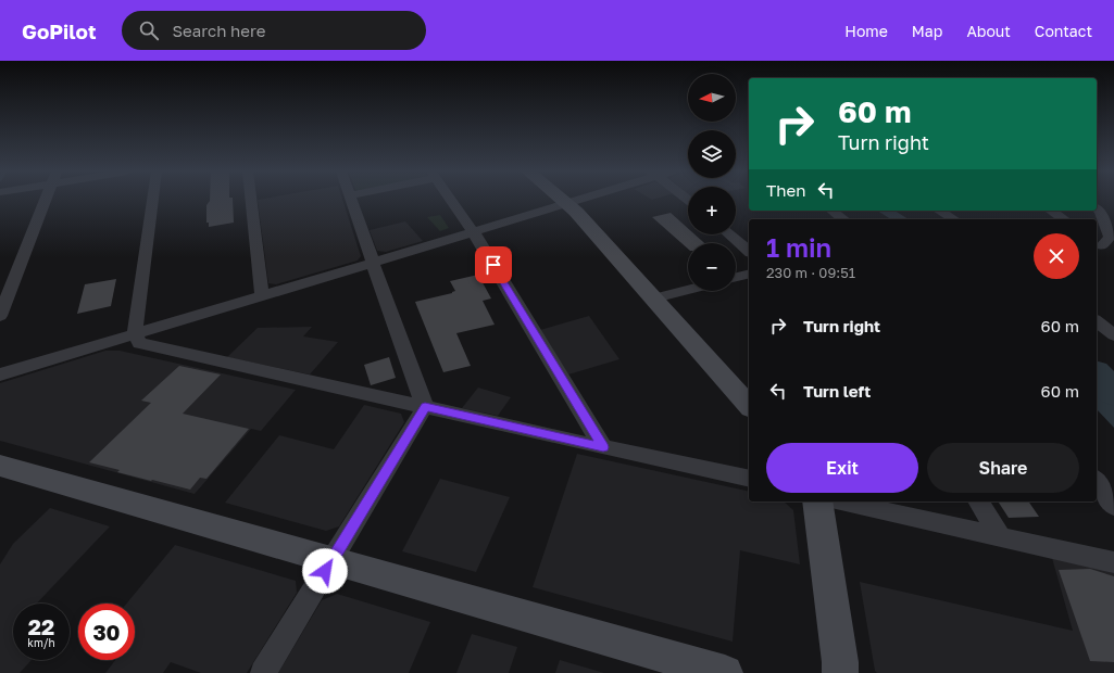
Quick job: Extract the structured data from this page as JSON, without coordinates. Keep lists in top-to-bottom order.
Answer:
{
  "north": "left",
  "page": {
    "header": "GoPilot",
    "search": "Search here",
    "nav": [
      "Home",
      "Map",
      "About",
      "Contact"
    ],
    "map_buttons": ["+", "−"],
    "turn": ["60 m", "Turn right"],
    "then": "Then",
    "heading": ["1 min", "230 m · 09:51"],
    "list": [
      {
        "name": "Turn right",
        "value": "60 m"
      },
      {
        "name": "Turn left",
        "value": "60 m"
      }
    ],
    "buttons": ["Exit", "Share"],
    "speed": "22 km/h",
    "limit": "30"
  }
}
